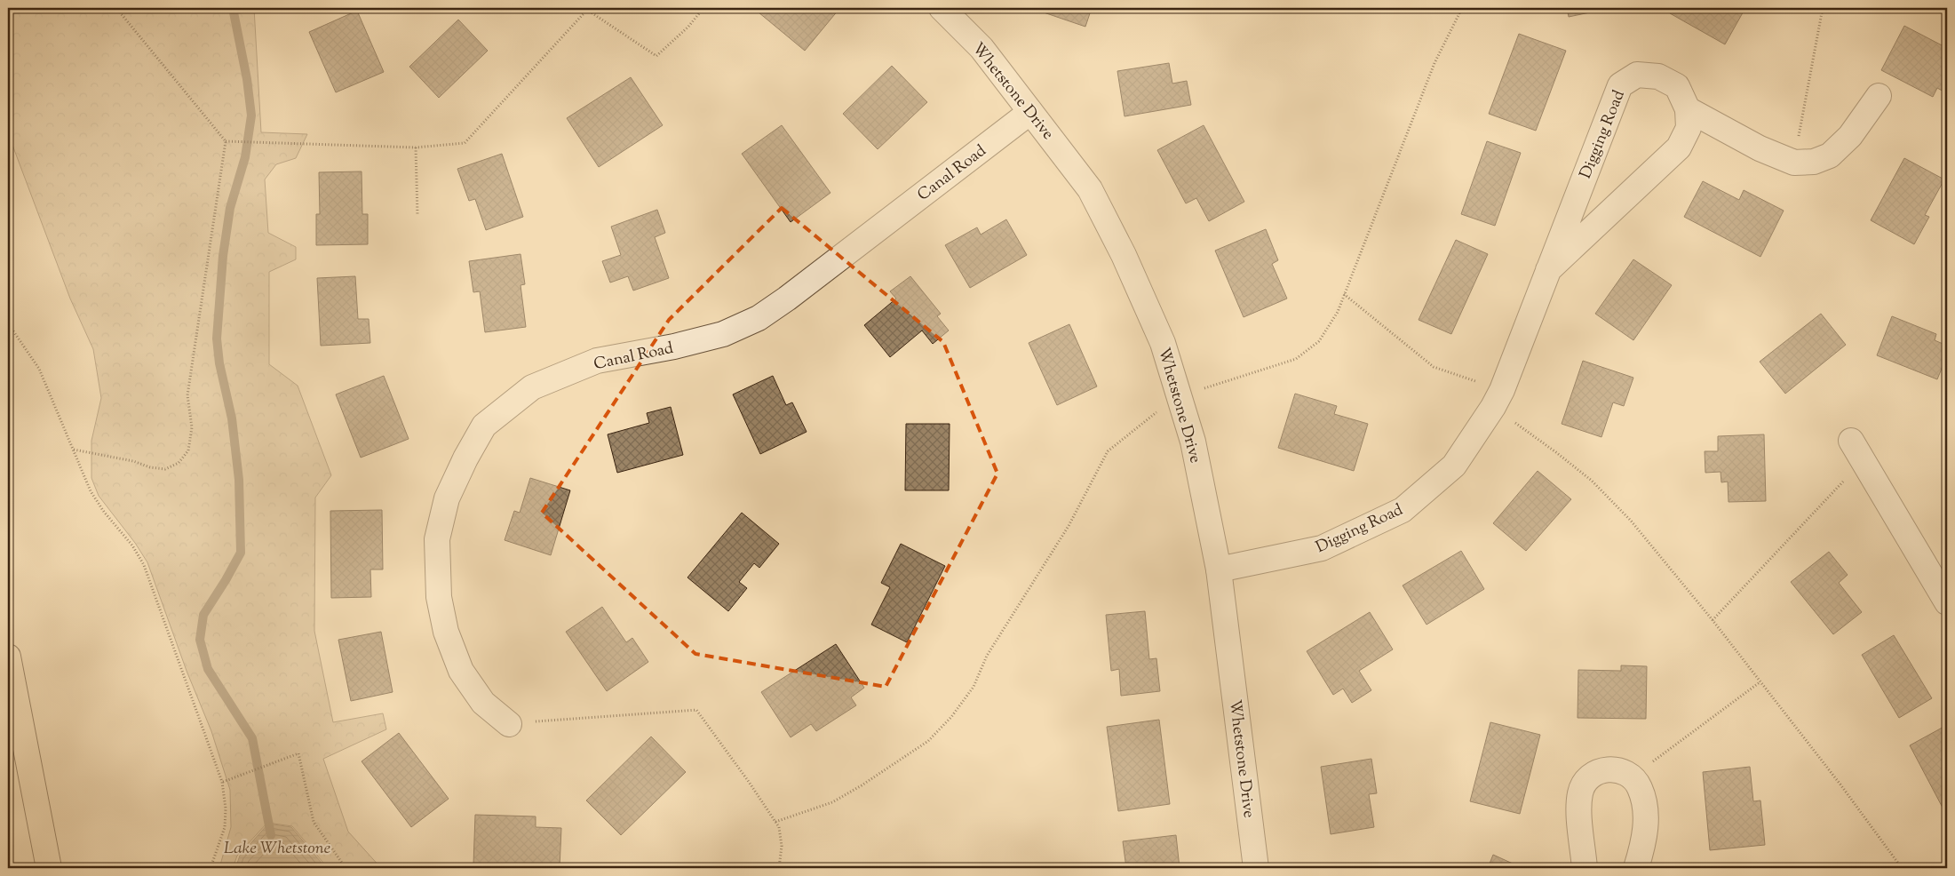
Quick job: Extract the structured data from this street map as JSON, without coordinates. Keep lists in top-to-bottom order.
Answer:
{
  "streets": {
    "street": ["Whetstone Drive", "Digging Road", "Canal Road"]
  },
  "crossings": [
    ["Whetstone Drive", "Digging Road"],
    ["Whetstone Drive", "Canal Road"]
  ],
  "water": ["Lake Whetstone"]
}
